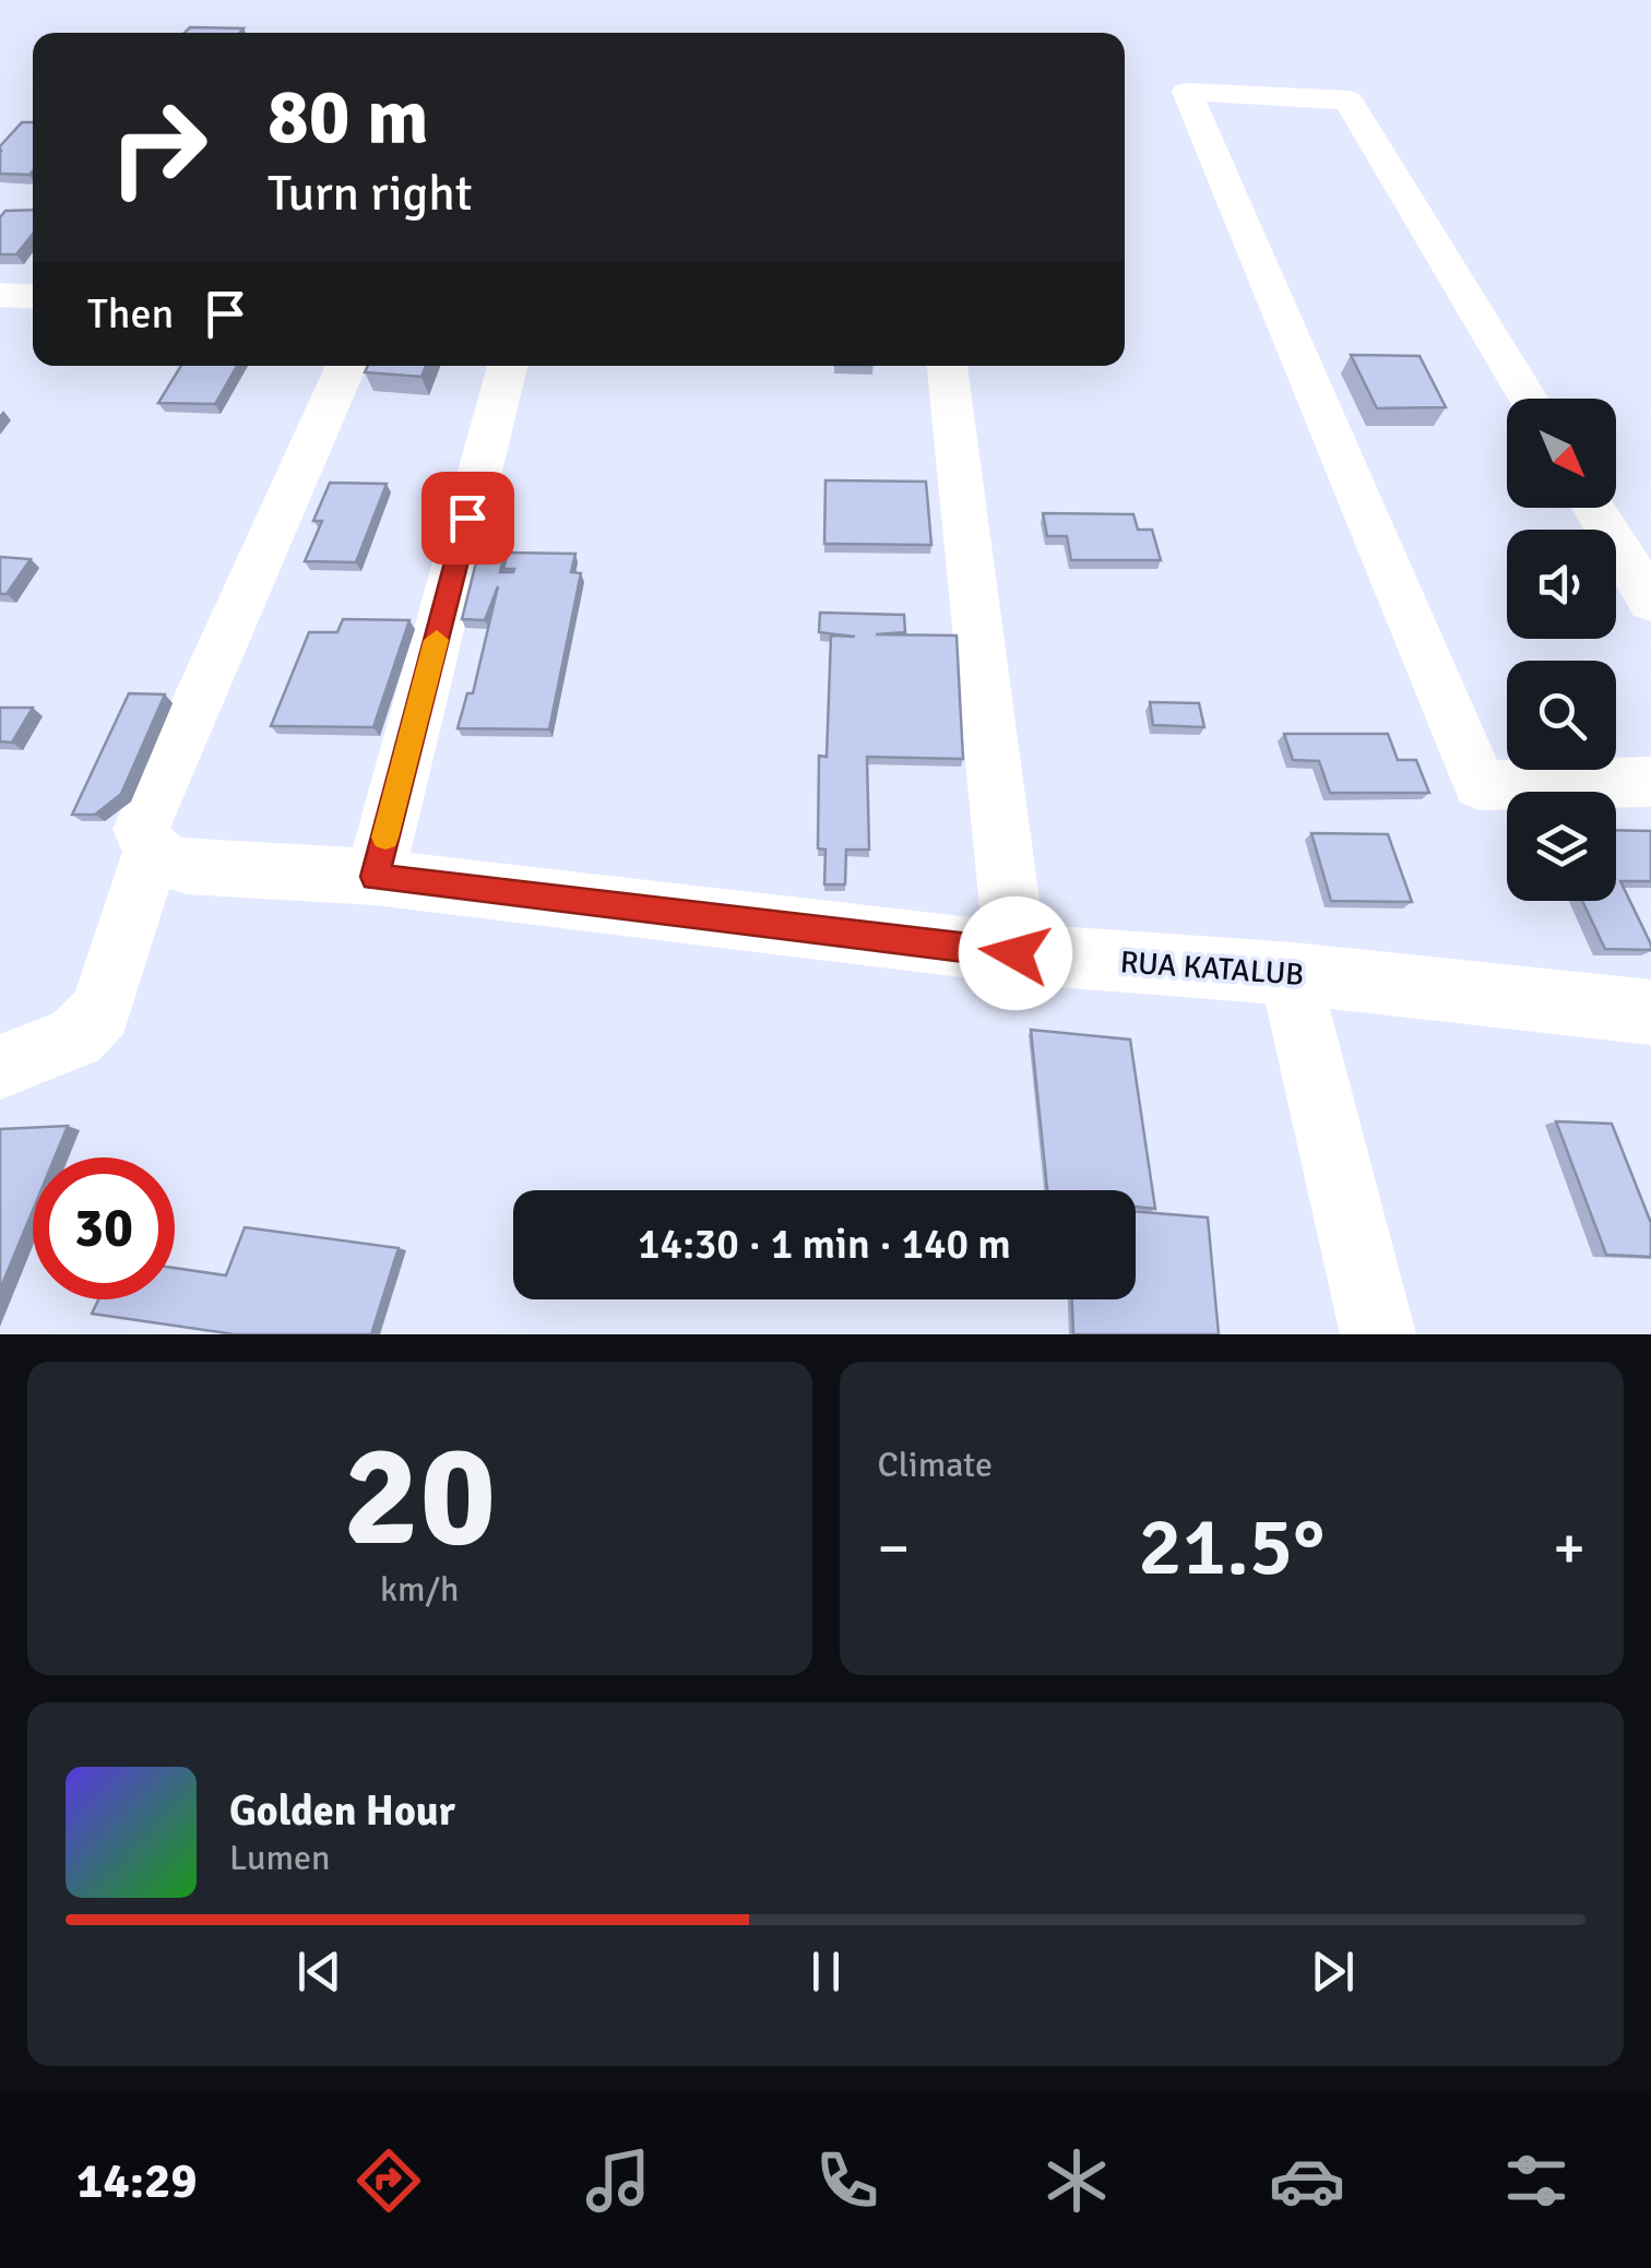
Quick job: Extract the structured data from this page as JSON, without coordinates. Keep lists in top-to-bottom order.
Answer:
{
  "streets": {
    "street": ["RUA KATALUB"]
  },
  "north": "bottom right",
  "page": {
    "turn": ["80 m", "Turn right"],
    "then": "Then",
    "limit": "30",
    "trip": "14:30 · 1 min · 140 m",
    "tile": [
      ["20", "km/h"],
      "Climate"
    ],
    "heat": ["−", "21.5°", "+"],
    "song": ["Golden Hour", "Lumen"],
    "tabs": "14:29"
  }
}
